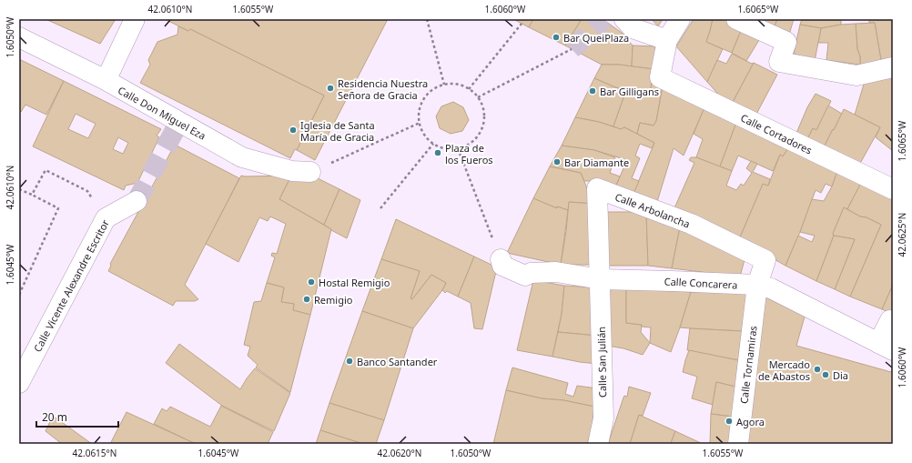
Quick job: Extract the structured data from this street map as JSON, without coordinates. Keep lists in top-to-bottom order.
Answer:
{
  "streets": {
    "street": [
      "Calle Don Miguel Eza",
      "Calle Cortadores",
      "Calle Arbolancha",
      "Calle Concarera",
      "Calle Vicente Alexandre Escritor",
      "Calle San Julián",
      "Calle Tornamiras"
    ]
  },
  "crossings": [
    ["Calle Arbolancha", "Calle Concarera"],
    ["Calle Arbolancha", "Calle San Julián"],
    ["Calle Arbolancha", "Calle Tornamiras"],
    ["Calle Concarera", "Calle San Julián"],
    ["Calle Concarera", "Calle Tornamiras"]
  ],
  "places": [
    "Bar QueiPlaza",
    "Residencia Nuestra Señora de Gracia",
    "Bar Gilligans",
    "Iglesia de Santa María de Gracia",
    "Plaza de los Fueros",
    "Bar Diamante",
    "Hostal Remigio",
    "Remigio",
    "Banco Santander",
    "Mercado de Abastos",
    "Dia",
    "Agora"
  ],
  "scale_bar": "20 m",
  "coordinates": [
    "42.0610°N",
    "1.6055°W",
    "1.6060°W",
    "1.6065°W",
    "1.6050°W",
    "42.0625°N",
    "1.6045°W",
    "42.0615°N",
    "42.0620°N"
  ]
}
